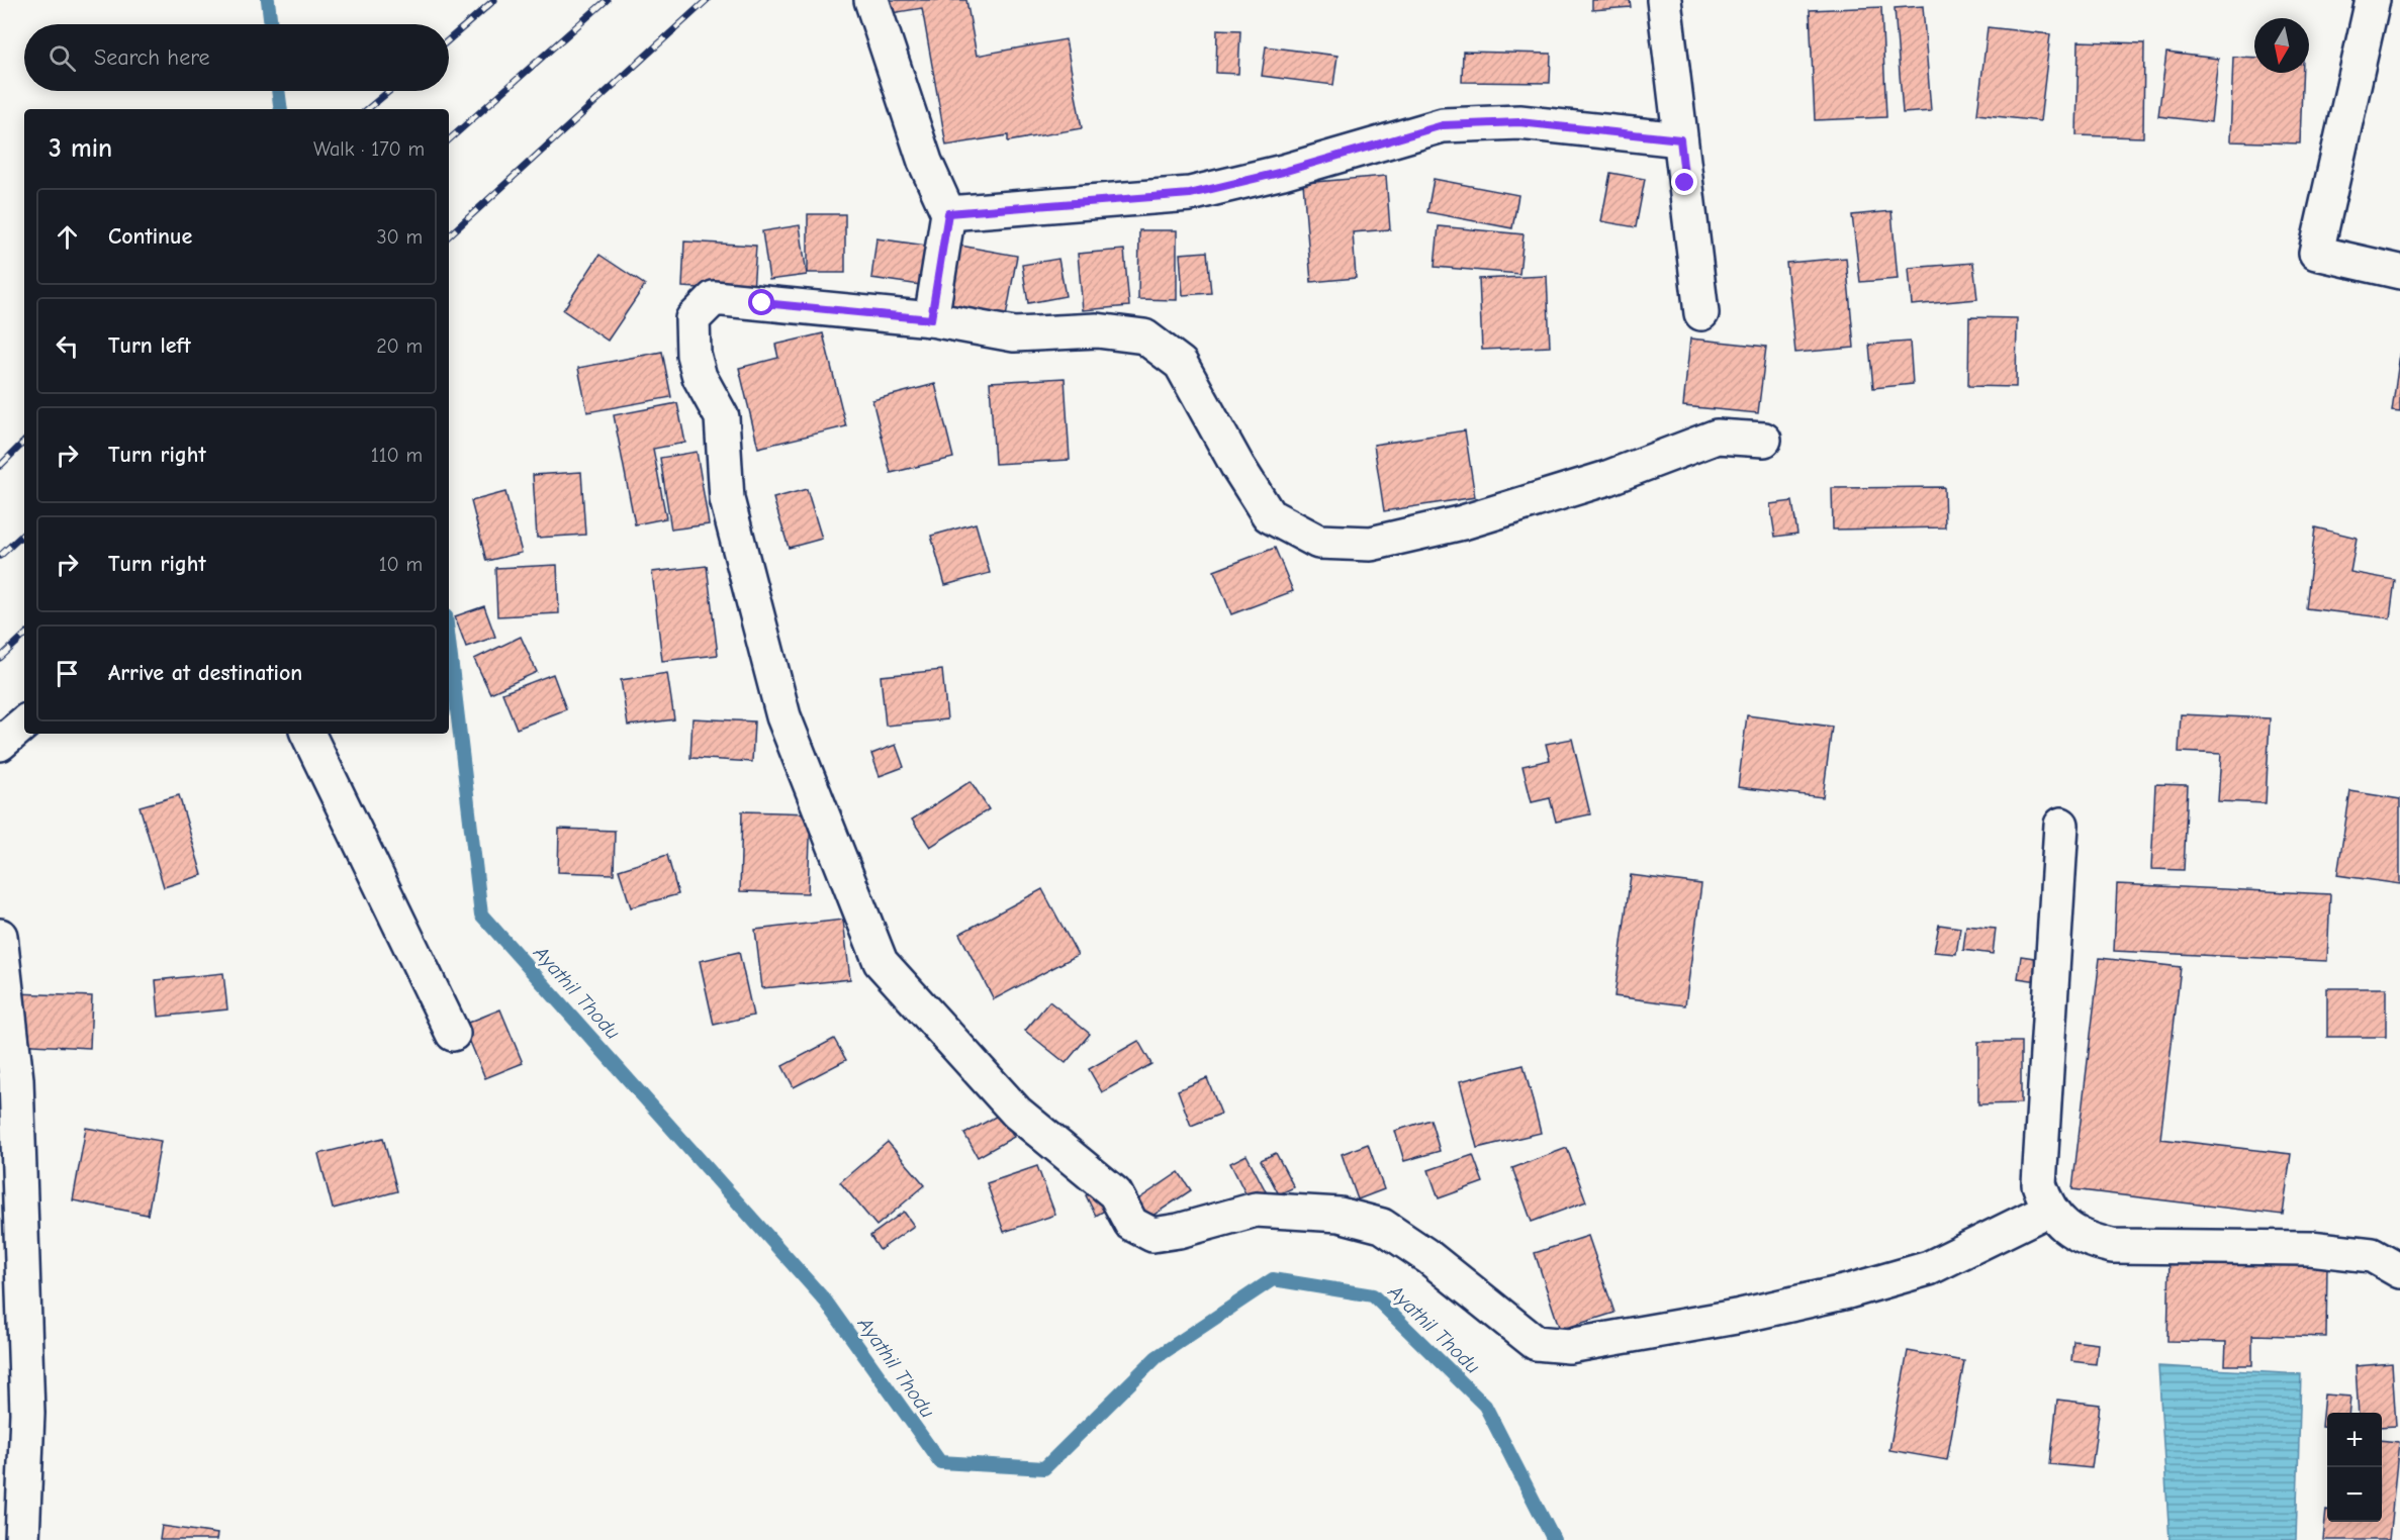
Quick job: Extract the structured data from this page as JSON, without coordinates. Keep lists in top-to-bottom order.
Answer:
{
  "water": ["Ayathil Thodu"],
  "north": "bottom",
  "page": {
    "search": "Search here",
    "heading": ["3 min", "Walk · 170 m"],
    "list": [
      ["Continue", "30 m"],
      ["Turn left", "20 m"],
      ["Turn right", "110 m"],
      ["Turn right", "10 m"],
      "Arrive at destination"
    ],
    "map_buttons": ["+", "−"]
  }
}
